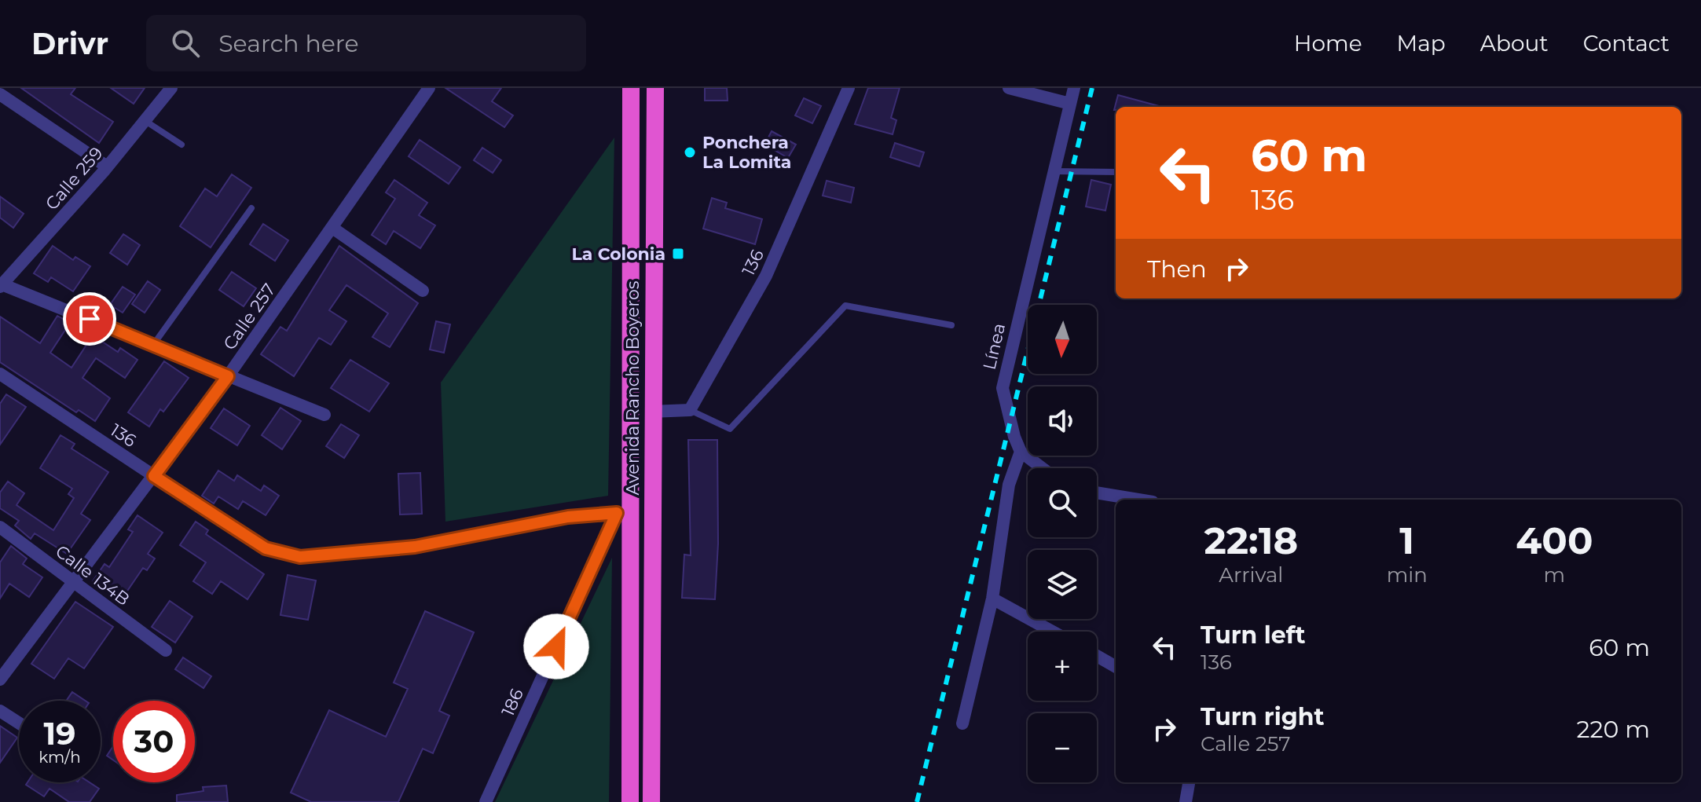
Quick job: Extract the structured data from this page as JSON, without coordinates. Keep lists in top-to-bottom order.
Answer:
{
  "streets": {
    "highway": ["Avenida Rancho Boyeros"],
    "street": [
      "Calle 259",
      "136",
      "Calle 257",
      "Línea",
      "Calle 134B",
      "186"
    ]
  },
  "crossings": [
    ["136", "Calle 257"],
    ["136", "Avenida Rancho Boyeros"],
    ["136", "186"],
    ["Calle 257", "Calle 134B"],
    ["Avenida Rancho Boyeros", "186"]
  ],
  "places": {
    "other": ["Ponchera La Lomita"],
    "transit": ["La Colonia"]
  },
  "north": "bottom",
  "page": {
    "header": "Drivr",
    "search": "Search here",
    "nav": [
      "Home",
      "Map",
      "About",
      "Contact"
    ],
    "turn": ["60 m", "136"],
    "then": "Then",
    "map_buttons": ["+", "−"],
    "eta": [
      "22:18",
      "Arrival",
      "1",
      "min",
      "400",
      "m"
    ],
    "list": [
      {
        "name": "Turn left",
        "note": "136",
        "value": "60 m"
      },
      {
        "name": "Turn right",
        "note": "Calle 257",
        "value": "220 m"
      }
    ],
    "speed": "19 km/h",
    "limit": "30"
  }
}
